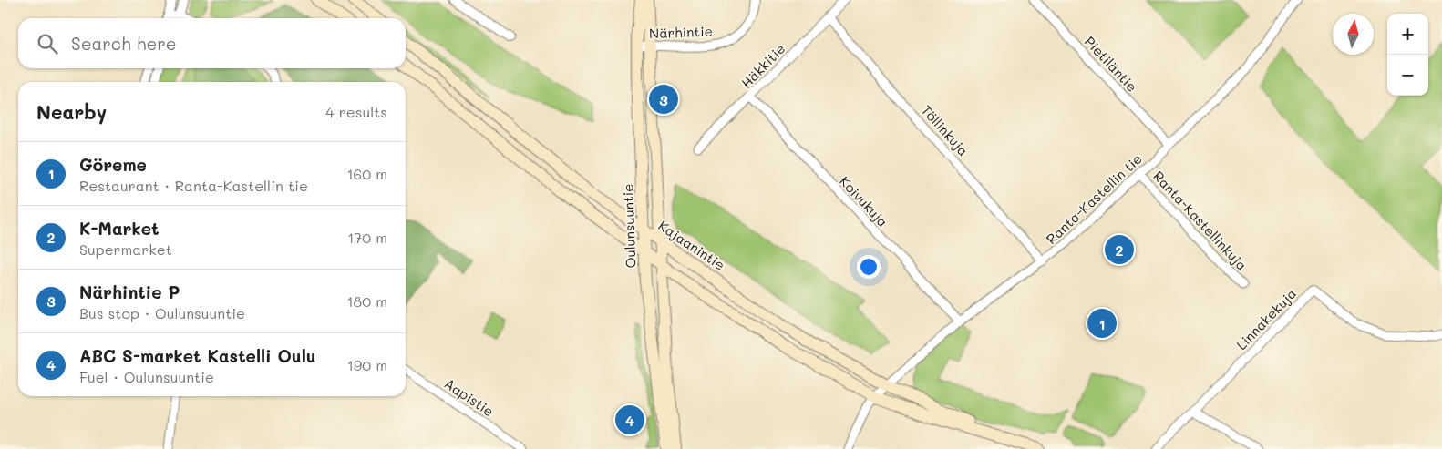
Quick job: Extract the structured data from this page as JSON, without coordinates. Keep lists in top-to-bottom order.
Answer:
{
  "streets": {
    "main road": ["Oulunsuuntie", "Kajaanintie"],
    "street": [
      "Närhintie",
      "Pietiläntie",
      "Häkkitie",
      "Töllinkuja",
      "Ranta-Kastellin tie",
      "Koivukuja",
      "Ranta-Kastellinkuja",
      "Linnakekuja",
      "Aapistie"
    ]
  },
  "crossings": [
    ["Närhintie", "Oulunsuuntie"],
    ["Pietiläntie", "Ranta-Kastellin tie"],
    ["Häkkitie", "Töllinkuja"],
    ["Häkkitie", "Koivukuja"],
    ["Töllinkuja", "Ranta-Kastellin tie"],
    ["Ranta-Kastellin tie", "Koivukuja"],
    ["Ranta-Kastellin tie", "Ranta-Kastellinkuja"],
    ["Ranta-Kastellin tie", "Kajaanintie"],
    ["Oulunsuuntie", "Kajaanintie"]
  ],
  "north": "top",
  "page": {
    "map_buttons": ["+", "−"],
    "search": "Search here",
    "heading": ["Nearby", "4 results"],
    "pins": [
      "3",
      "2",
      "1",
      "4"
    ],
    "list": [
      {
        "mark": "1",
        "name": "Göreme",
        "note": "Restaurant · Ranta-Kastellin tie",
        "value": "160 m"
      },
      {
        "mark": "2",
        "name": "K-Market",
        "note": "Supermarket",
        "value": "170 m"
      },
      {
        "mark": "3",
        "name": "Närhintie P",
        "note": "Bus stop · Oulunsuuntie",
        "value": "180 m"
      },
      {
        "mark": "4",
        "name": "ABC S-market Kastelli Oulu",
        "note": "Fuel · Oulunsuuntie",
        "value": "190 m"
      }
    ]
  }
}
